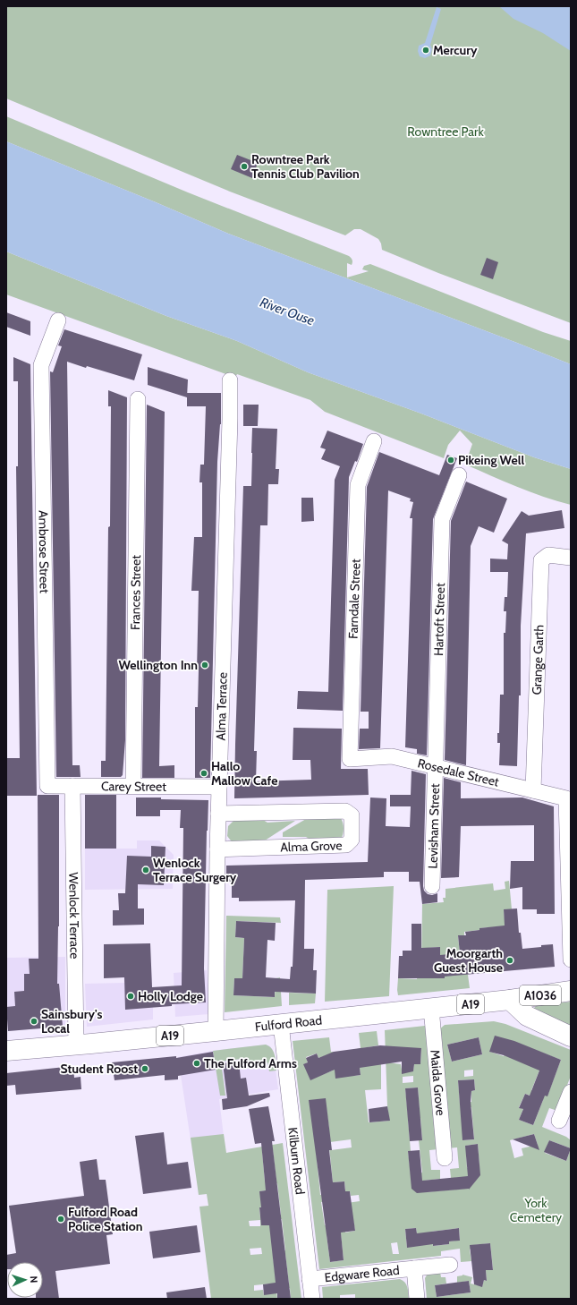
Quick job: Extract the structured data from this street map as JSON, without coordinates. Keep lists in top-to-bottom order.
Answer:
{
  "streets": {
    "main road": ["A1036", "A19", "Fulford Road"],
    "street": [
      "Ambrose Street",
      "Frances Street",
      "Farndale Street",
      "Hartoft Street",
      "Grange Garth",
      "Alma Terrace",
      "Rosedale Street",
      "Carey Street",
      "Levisham Street",
      "Alma Grove",
      "Wenlock Terrace",
      "Maida Grove",
      "Kilburn Road",
      "Edgware Road"
    ]
  },
  "crossings": [
    ["Ambrose Street", "Carey Street"],
    ["Frances Street", "Carey Street"],
    ["Farndale Street", "Rosedale Street"],
    ["Hartoft Street", "Rosedale Street"],
    ["Hartoft Street", "Levisham Street"],
    ["Grange Garth", "Rosedale Street"],
    ["Alma Terrace", "Carey Street"],
    ["Alma Terrace", "Alma Grove"],
    ["Alma Terrace", "Fulford Road"],
    ["Rosedale Street", "Levisham Street"],
    ["Carey Street", "Wenlock Terrace"],
    ["Wenlock Terrace", "Fulford Road"],
    ["Fulford Road", "Maida Grove"],
    ["Fulford Road", "Kilburn Road"],
    ["Kilburn Road", "Edgware Road"]
  ],
  "water": ["River Ouse"],
  "parks": ["Rowntree Park", "York Cemetery"],
  "places": [
    "Mercury",
    "Rowntree Park Tennis Club Pavilion",
    "Pikeing Well",
    "Wellington Inn",
    "Hallo Mallow Cafe",
    "Wenlock Terrace Surgery",
    "Moorgarth Guest House",
    "Holly Lodge",
    "Sainsbury's Local",
    "The Fulford Arms",
    "Student Roost",
    "Fulford Road Police Station"
  ],
  "north": "right"
}
